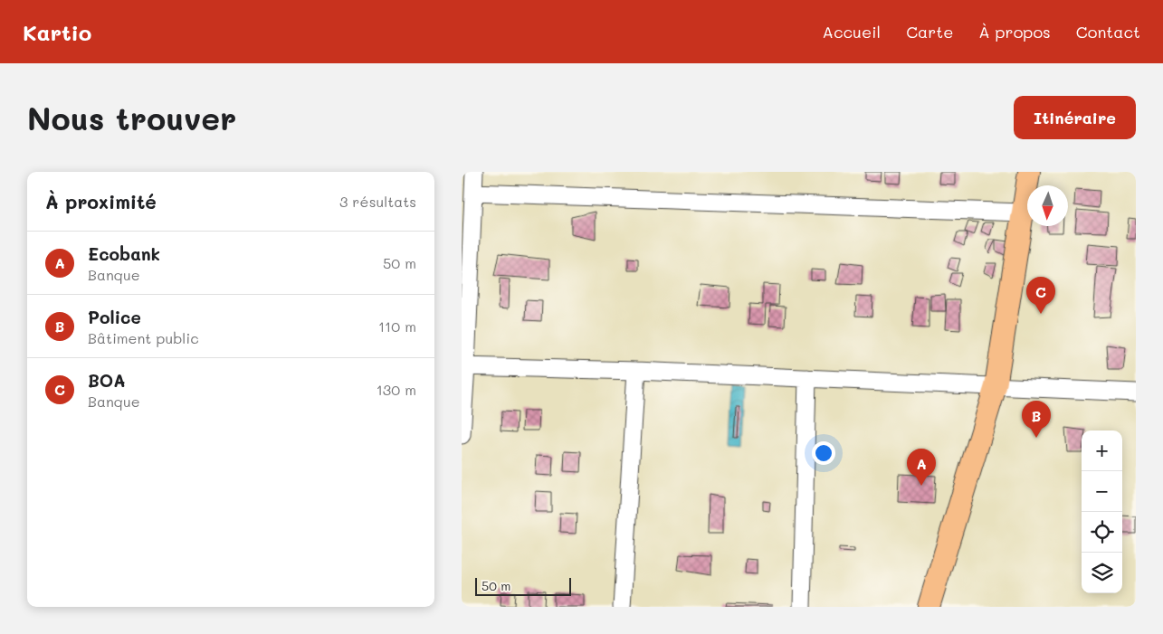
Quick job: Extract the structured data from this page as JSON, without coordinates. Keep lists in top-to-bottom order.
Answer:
{
  "scale_bar": "50 m",
  "north": "bottom",
  "page": {
    "header": "Kartio",
    "nav": [
      "Accueil",
      "Carte",
      "À propos",
      "Contact"
    ],
    "buttons": "Itinéraire",
    "title": "Nous trouver",
    "heading": ["À proximité", "3 résultats"],
    "list": [
      {
        "mark": "A",
        "name": "Ecobank",
        "note": "Banque",
        "value": "50 m"
      },
      {
        "mark": "B",
        "name": "Police",
        "note": "Bâtiment public",
        "value": "110 m"
      },
      {
        "mark": "C",
        "name": "BOA",
        "note": "Banque",
        "value": "130 m"
      }
    ],
    "pins": ["C", "B", "A"],
    "map_buttons": ["+", "−"],
    "scale": "50 m"
  }
}
